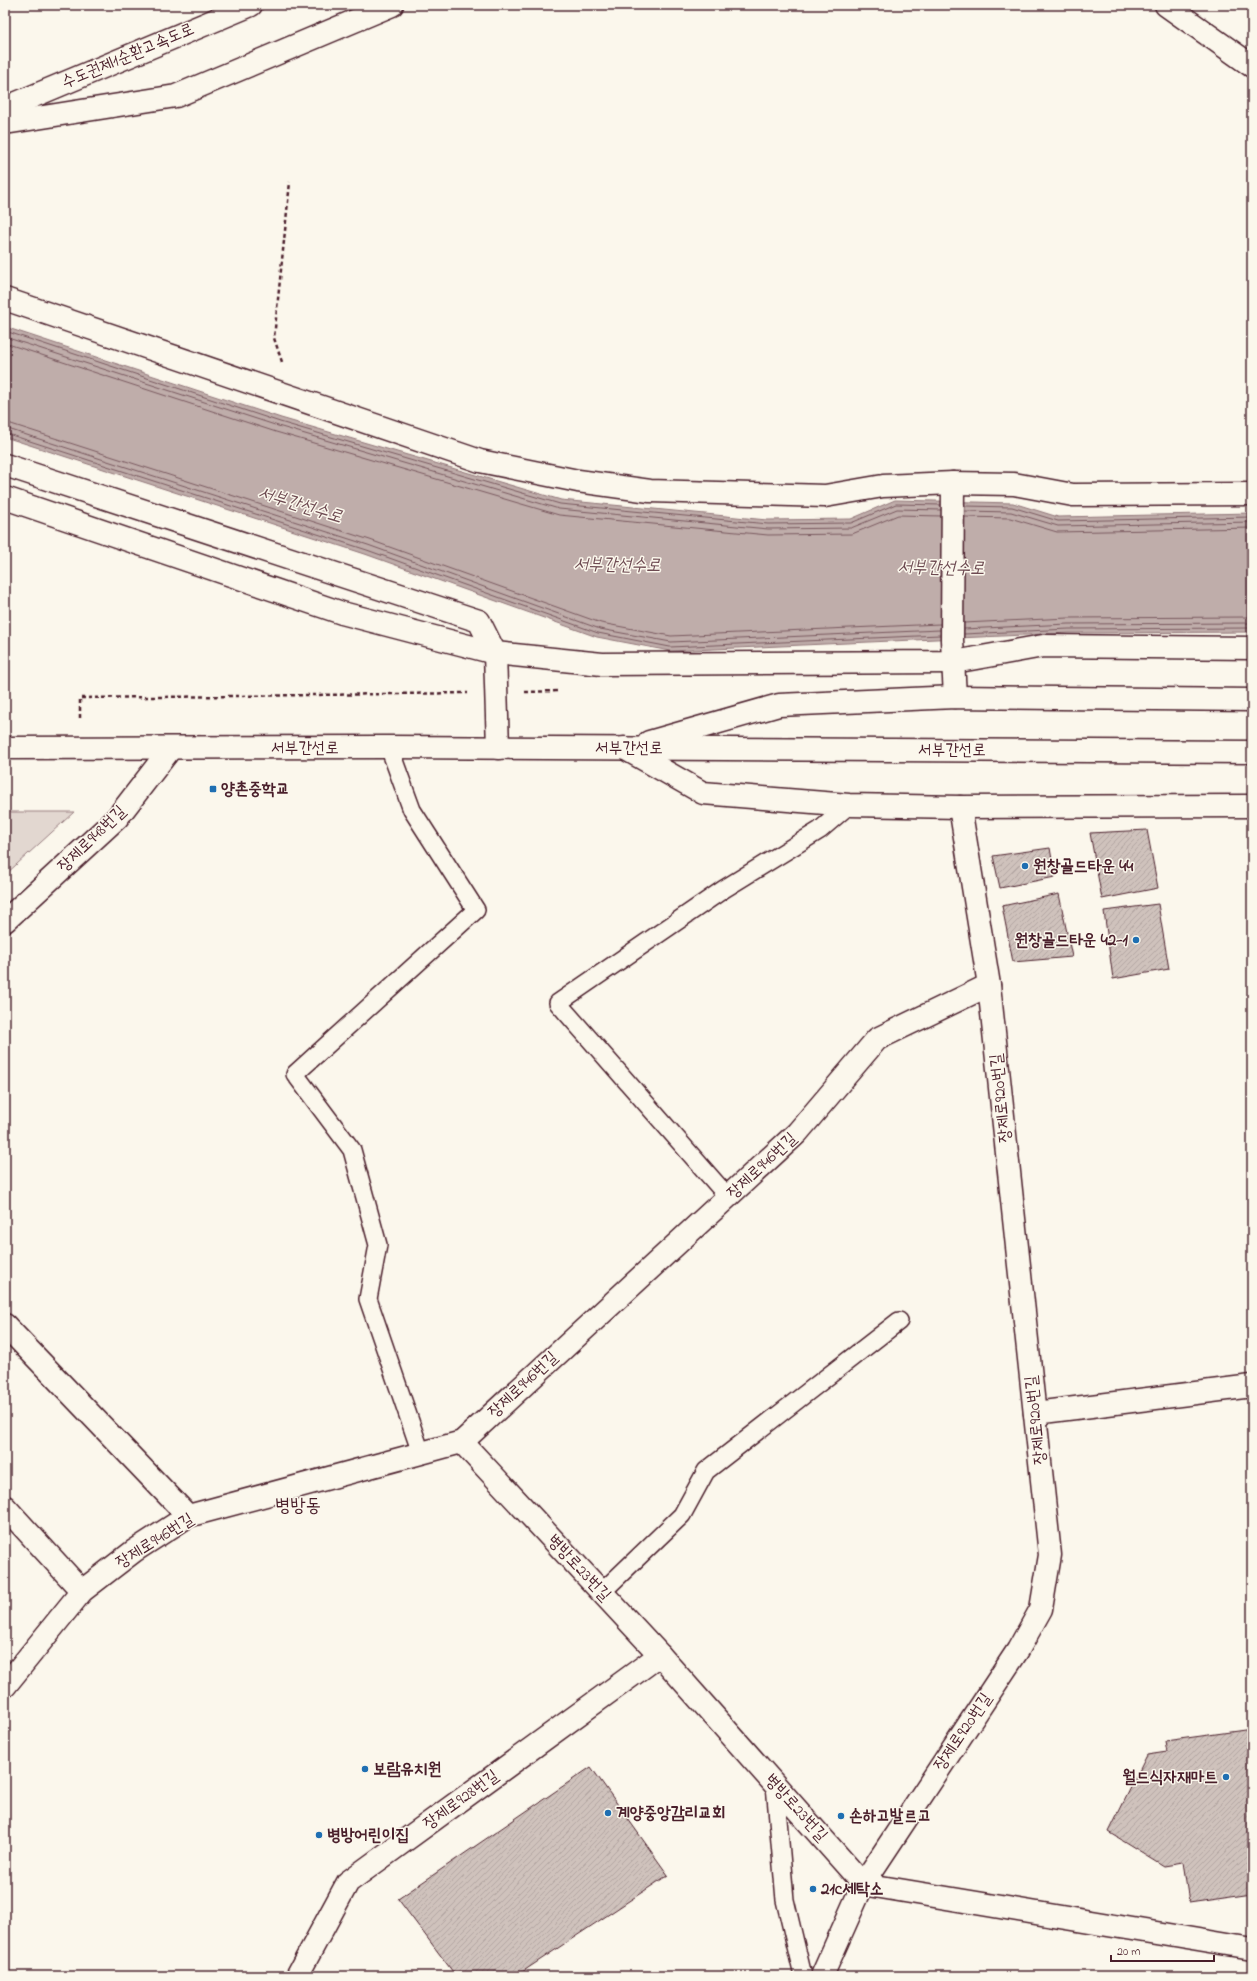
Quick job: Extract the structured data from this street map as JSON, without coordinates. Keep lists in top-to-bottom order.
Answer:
{
  "streets": {
    "main road": [
      "수도권제1순환고속도로",
      "서부간선로",
      "장제로948번길",
      "장제로920번길",
      "장제로946번길",
      "병방로23번길",
      "장제로928번길"
    ]
  },
  "crossings": [
    ["서부간선로", "장제로948번길"],
    ["장제로920번길", "장제로946번길"],
    ["장제로920번길", "병방로23번길"],
    ["장제로946번길", "병방로23번길"],
    ["병방로23번길", "장제로928번길"]
  ],
  "districts": ["병방동"],
  "water": ["서부간선수로"],
  "places": {
    "transit": ["양촌중학교"],
    "other": [
      "원창골드타운 44",
      "원창골드타운 42-1",
      "보람유치원",
      "월드식자재마트",
      "계양중앙감리교회",
      "손하고발르고",
      "병방어린이집",
      "21c세탁소"
    ]
  },
  "scale_bar": "20 m"
}
